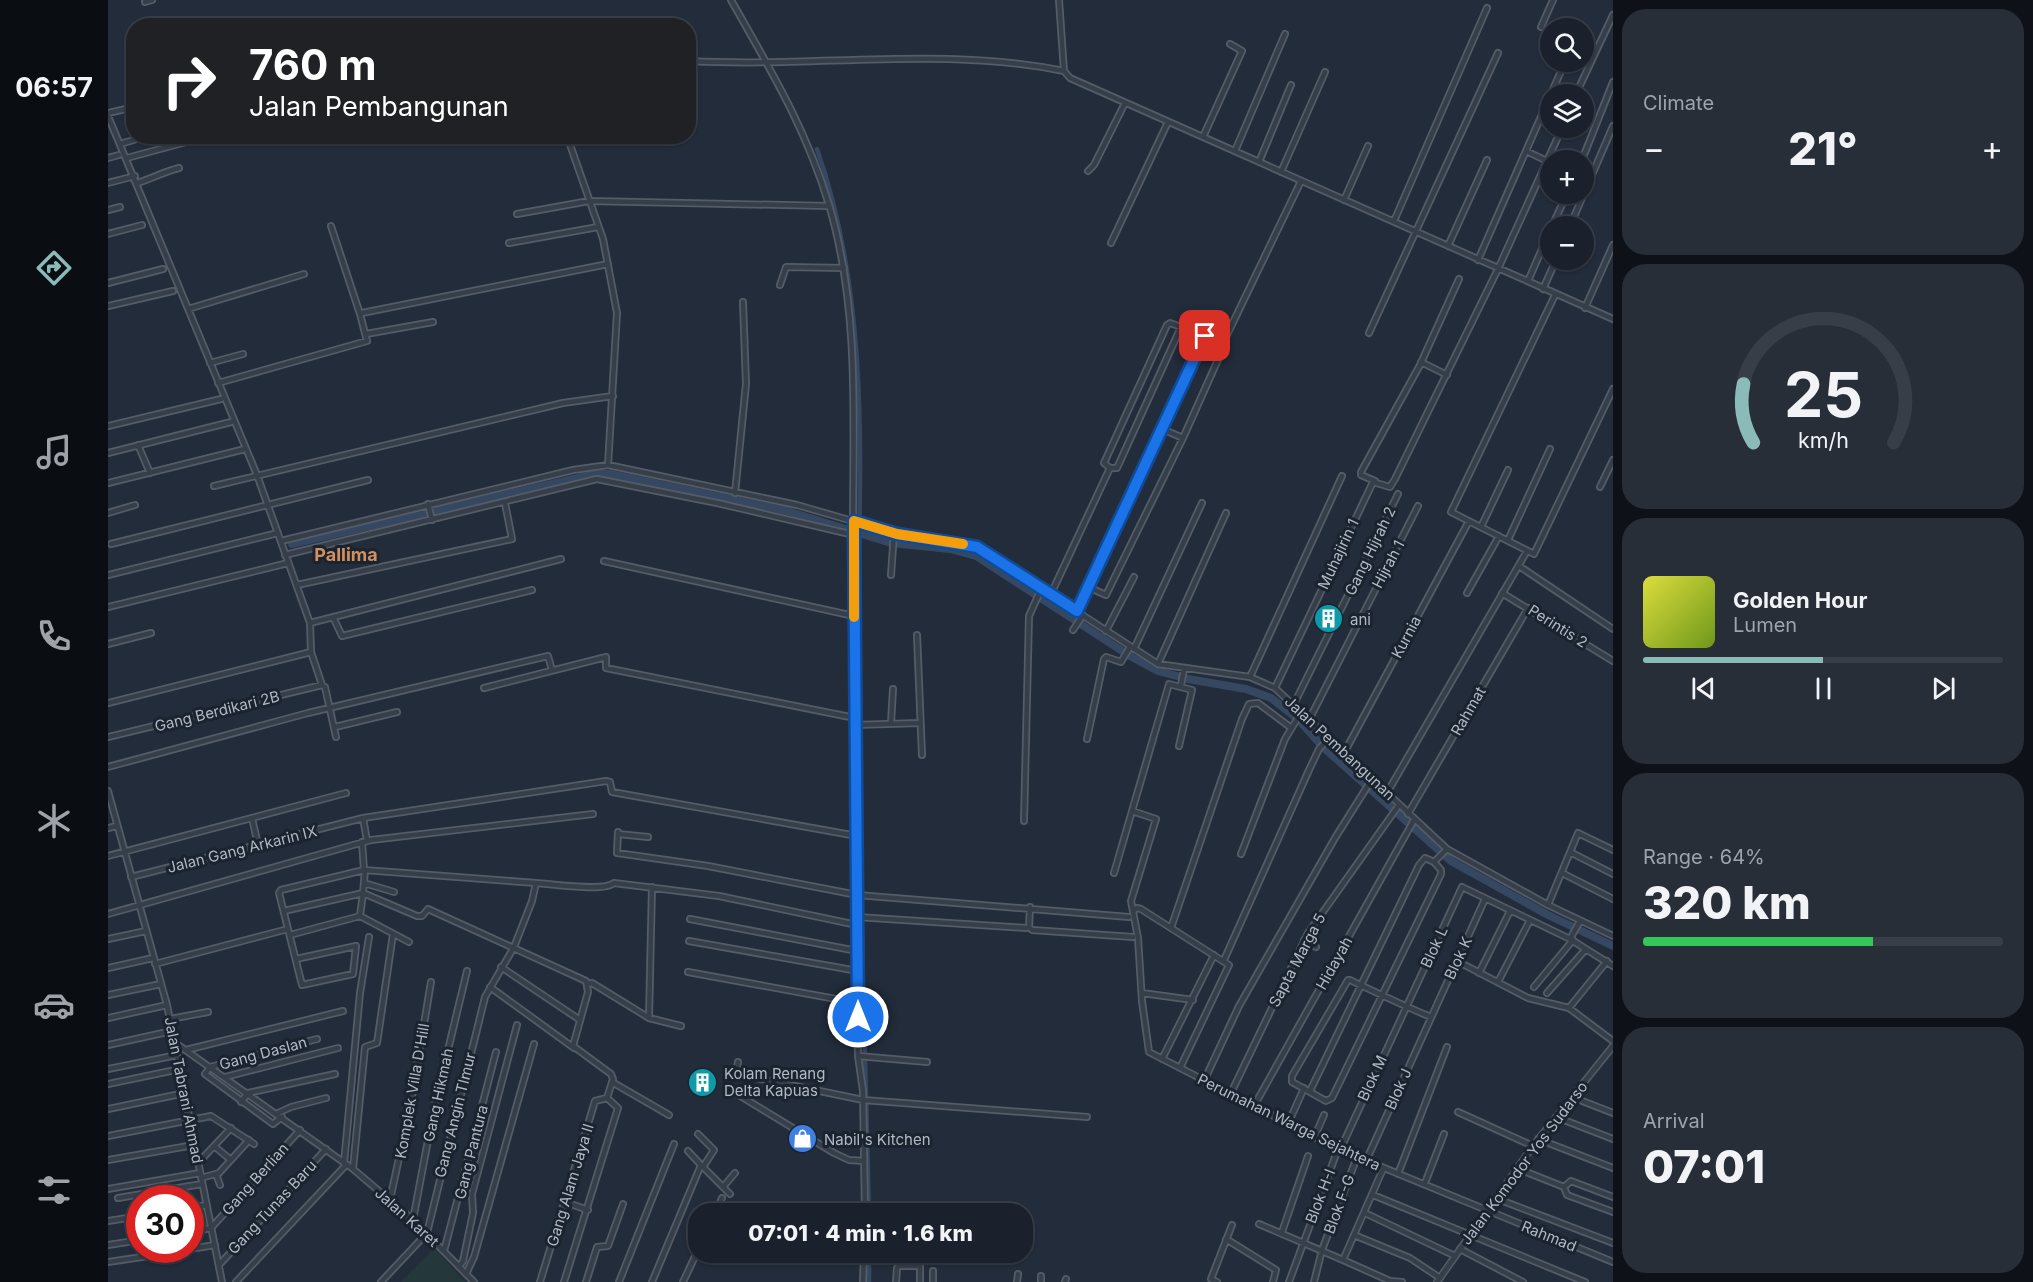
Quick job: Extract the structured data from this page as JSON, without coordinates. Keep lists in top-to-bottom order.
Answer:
{
  "streets": {
    "street": [
      "Gang Hijrah 2",
      "Muhajirin 1",
      "Hijrah 1",
      "Perintis 2",
      "Kurnia",
      "Gang Berdikari 2B",
      "Rahmat",
      "Jalan Pembangunan",
      "Jalan Gang Arkarin IX",
      "Blok L",
      "Blok K",
      "Sapta Marga 5",
      "Hidayah",
      "Gang Daslan",
      "Blok M",
      "Blok J",
      "Jalan Tabrani Ahmad",
      "Komplek Villa D'Hill",
      "Gang Hikmah",
      "Gang Angin TImur",
      "Perumahan Warga Sejahtera",
      "Gang Pantura",
      "Jalan Komodor Yos Sudarso",
      "Gang Berlian",
      "Gang Alam Jaya II",
      "Blok H-I",
      "Blok F-G",
      "Gang Tunas Baru",
      "Jalan Karet",
      "Rahmad"
    ]
  },
  "crossings": [
    ["Gang Hijrah 2", "Jalan Pembangunan"],
    ["Muhajirin 1", "Jalan Pembangunan"],
    ["Hijrah 1", "Jalan Pembangunan"],
    ["Perintis 2", "Rahmat"],
    ["Kurnia", "Jalan Pembangunan"],
    ["Rahmat", "Jalan Pembangunan"],
    ["Jalan Pembangunan", "Sapta Marga 5"],
    ["Jalan Pembangunan", "Hidayah"],
    ["Jalan Gang Arkarin IX", "Jalan Tabrani Ahmad"],
    ["Blok L", "Blok K"],
    ["Blok L", "Blok M"],
    ["Blok K", "Blok J"],
    ["Sapta Marga 5", "Perumahan Warga Sejahtera"],
    ["Hidayah", "Perumahan Warga Sejahtera"],
    ["Gang Daslan", "Jalan Karet"],
    ["Blok M", "Perumahan Warga Sejahtera"],
    ["Blok M", "Blok H-I"],
    ["Blok J", "Perumahan Warga Sejahtera"],
    ["Jalan Tabrani Ahmad", "Gang Berlian"],
    ["Jalan Tabrani Ahmad", "Gang Tunas Baru"],
    ["Jalan Tabrani Ahmad", "Jalan Karet"],
    ["Komplek Villa D'Hill", "Jalan Karet"],
    ["Gang Hikmah", "Jalan Karet"],
    ["Gang Angin TImur", "Jalan Karet"],
    ["Perumahan Warga Sejahtera", "Jalan Komodor Yos Sudarso"],
    ["Perumahan Warga Sejahtera", "Blok H-I"],
    ["Perumahan Warga Sejahtera", "Blok F-G"],
    ["Perumahan Warga Sejahtera", "Rahmad"],
    ["Gang Pantura", "Jalan Karet"],
    ["Jalan Komodor Yos Sudarso", "Rahmad"],
    ["Gang Berlian", "Jalan Karet"],
    ["Gang Tunas Baru", "Jalan Karet"]
  ],
  "districts": ["Pallima"],
  "places": {
    "building": ["ani", "Kolam Renang Delta Kapuas"],
    "shop": ["Nabil's Kitchen"]
  },
  "page": {
    "tabs": "06:57",
    "tile": [
      "Climate",
      ["Range · 64%", "320 km"],
      ["Arrival", "07:01"]
    ],
    "map_buttons": ["+", "−"],
    "turn": ["760 m", "Jalan Pembangunan"],
    "heat": ["−", "21°", "+"],
    "song": ["Golden Hour", "Lumen"],
    "limit": "30",
    "trip": "07:01 · 4 min · 1.6 km",
    "gauge": ["25", "km/h"]
  }
}
